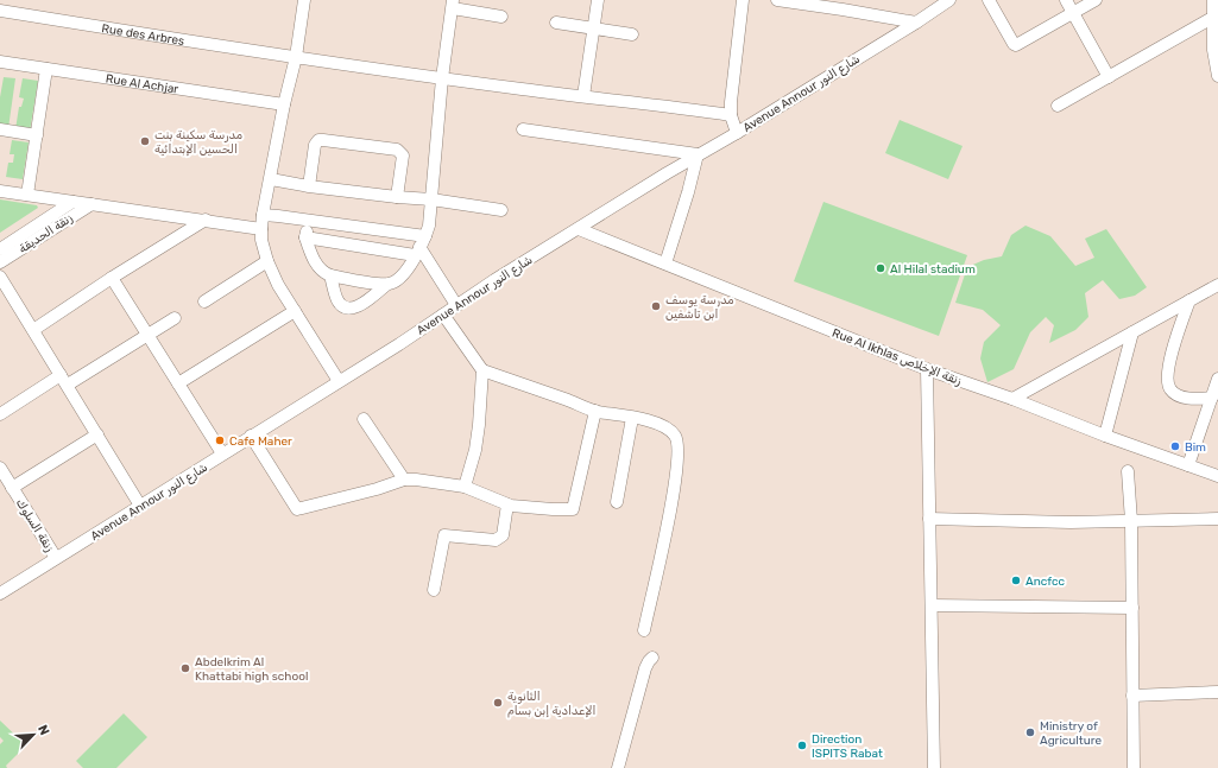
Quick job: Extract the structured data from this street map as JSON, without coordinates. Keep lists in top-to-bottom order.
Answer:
{
  "streets": {
    "street": [
      "Rue des Arbres",
      "Rue Al Achjar",
      "Avenue Annour شارع النور",
      "زنقة الحديقة",
      "Rue Al Ikhlas زنقة الإخلاص",
      "زنقة السلوك"
    ]
  },
  "crossings": [
    ["Avenue Annour شارع النور", "Rue Al Ikhlas زنقة الإخلاص"],
    ["Avenue Annour شارع النور", "زنقة السلوك"]
  ],
  "places": [
    "مدرسة سكينة بنت الحسين الإبتدائية",
    "Al Hilal stadium",
    "مدرسة يوسف ابن تاشفين",
    "Cafe Maher",
    "Bim",
    "Ancfcc",
    "Abdelkrim Al Khattabi high school",
    "الثانوية الإعدادية إبن بسام",
    "Ministry of Agriculture",
    "Direction ISPITS Rabat"
  ],
  "north": "top right"
}
